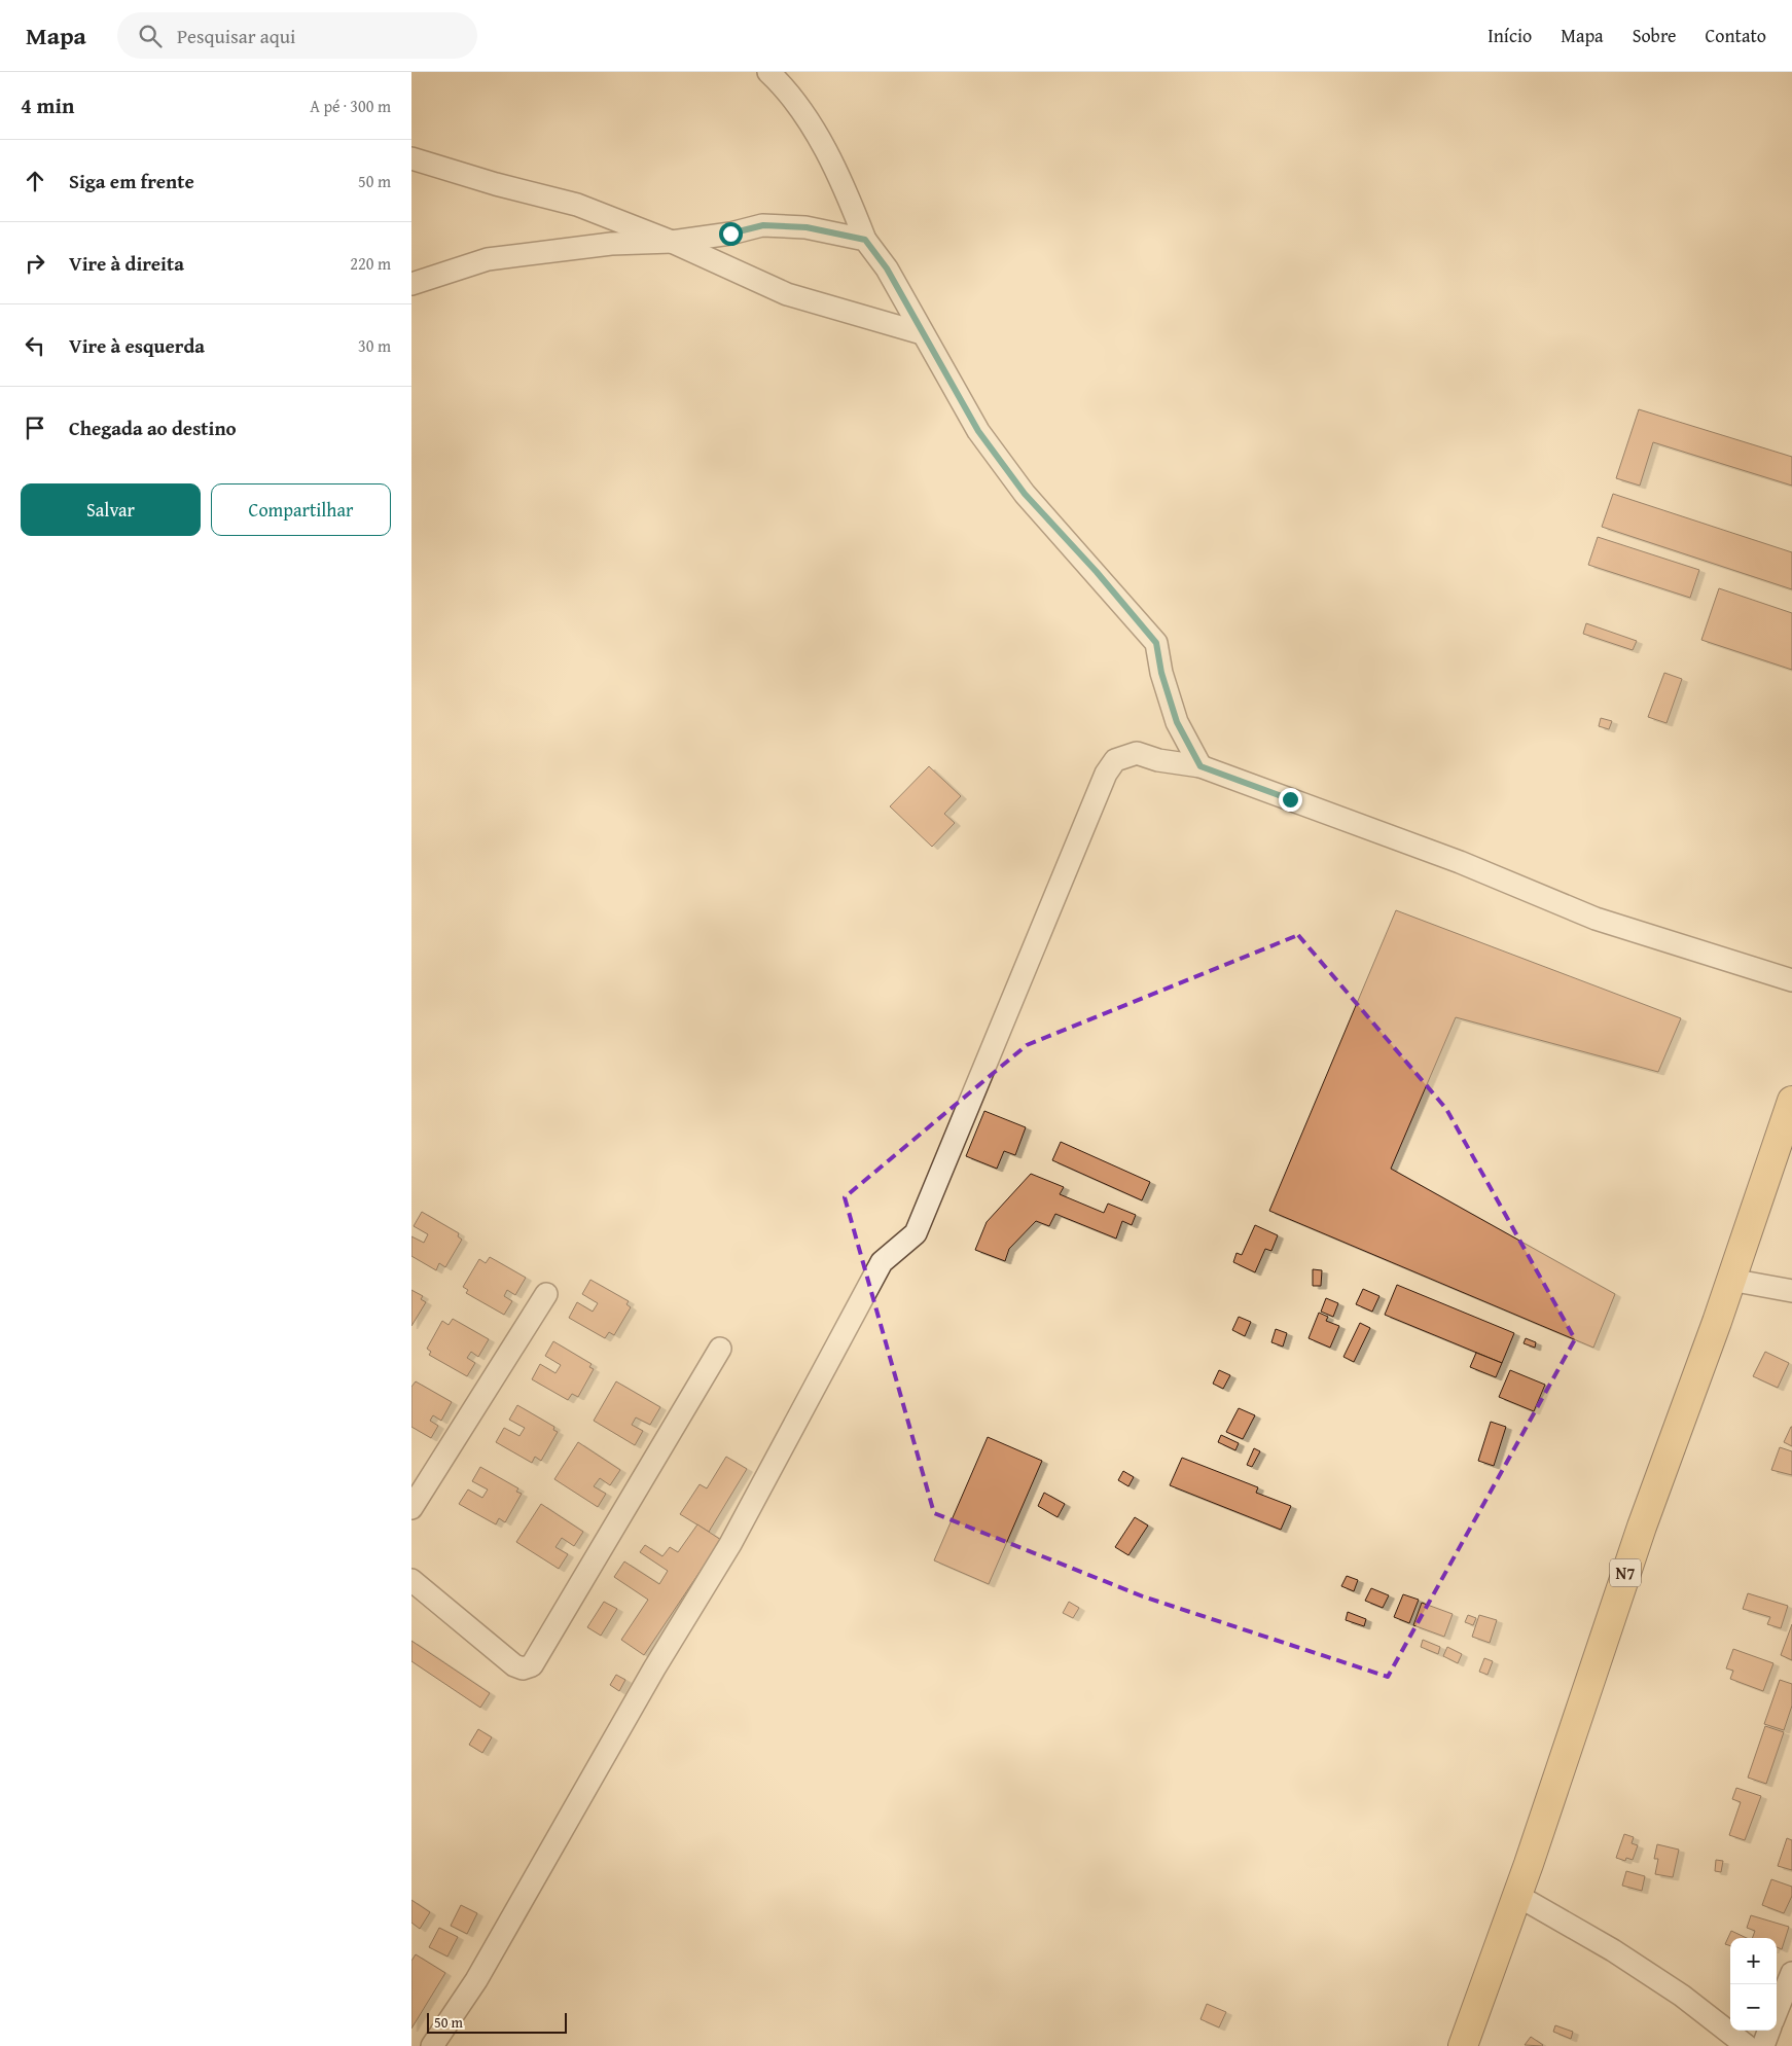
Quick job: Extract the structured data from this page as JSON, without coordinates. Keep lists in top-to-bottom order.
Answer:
{
  "streets": {
    "highway": ["N7"]
  },
  "scale_bar": "50 m",
  "page": {
    "header": "Mapa",
    "search": "Pesquisar aqui",
    "nav": [
      "Início",
      "Mapa",
      "Sobre",
      "Contato"
    ],
    "heading": ["4 min", "A pé · 300 m"],
    "list": [
      ["Siga em frente", "50 m"],
      ["Vire à direita", "220 m"],
      ["Vire à esquerda", "30 m"],
      "Chegada ao destino"
    ],
    "buttons": ["Salvar", "Compartilhar"],
    "map_buttons": ["+", "−"],
    "scale": "50 m"
  }
}
